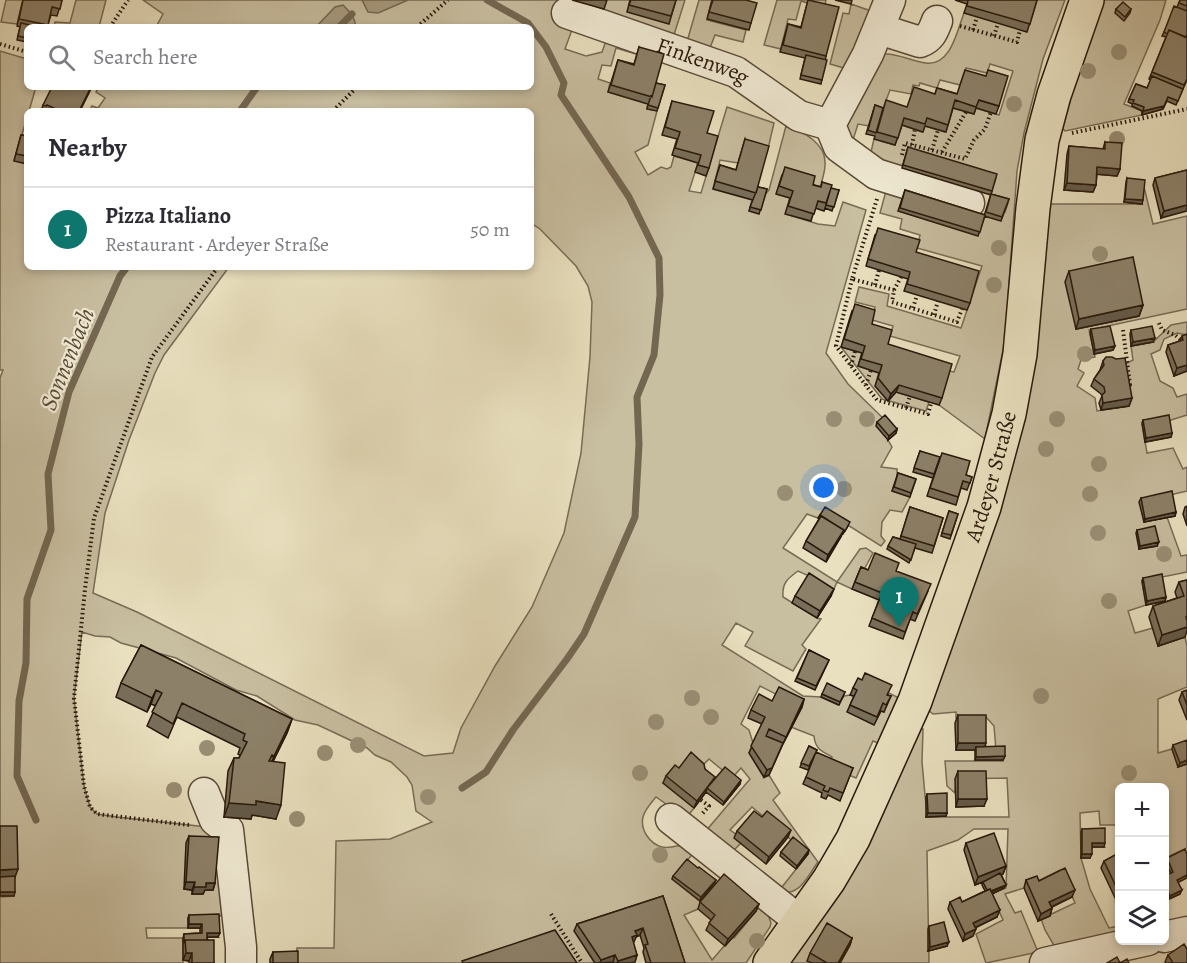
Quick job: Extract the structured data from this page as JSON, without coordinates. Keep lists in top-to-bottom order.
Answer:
{
  "streets": {
    "main road": ["Ardeyer Straße"],
    "street": ["Finkenweg"]
  },
  "water": ["Sonnenbach"],
  "page": {
    "search": "Search here",
    "heading": "Nearby",
    "list": [
      {
        "mark": "1",
        "name": "Pizza Italiano",
        "note": "Restaurant · Ardeyer Straße",
        "value": "50 m"
      }
    ],
    "pins": "1",
    "map_buttons": ["+", "−"]
  }
}
